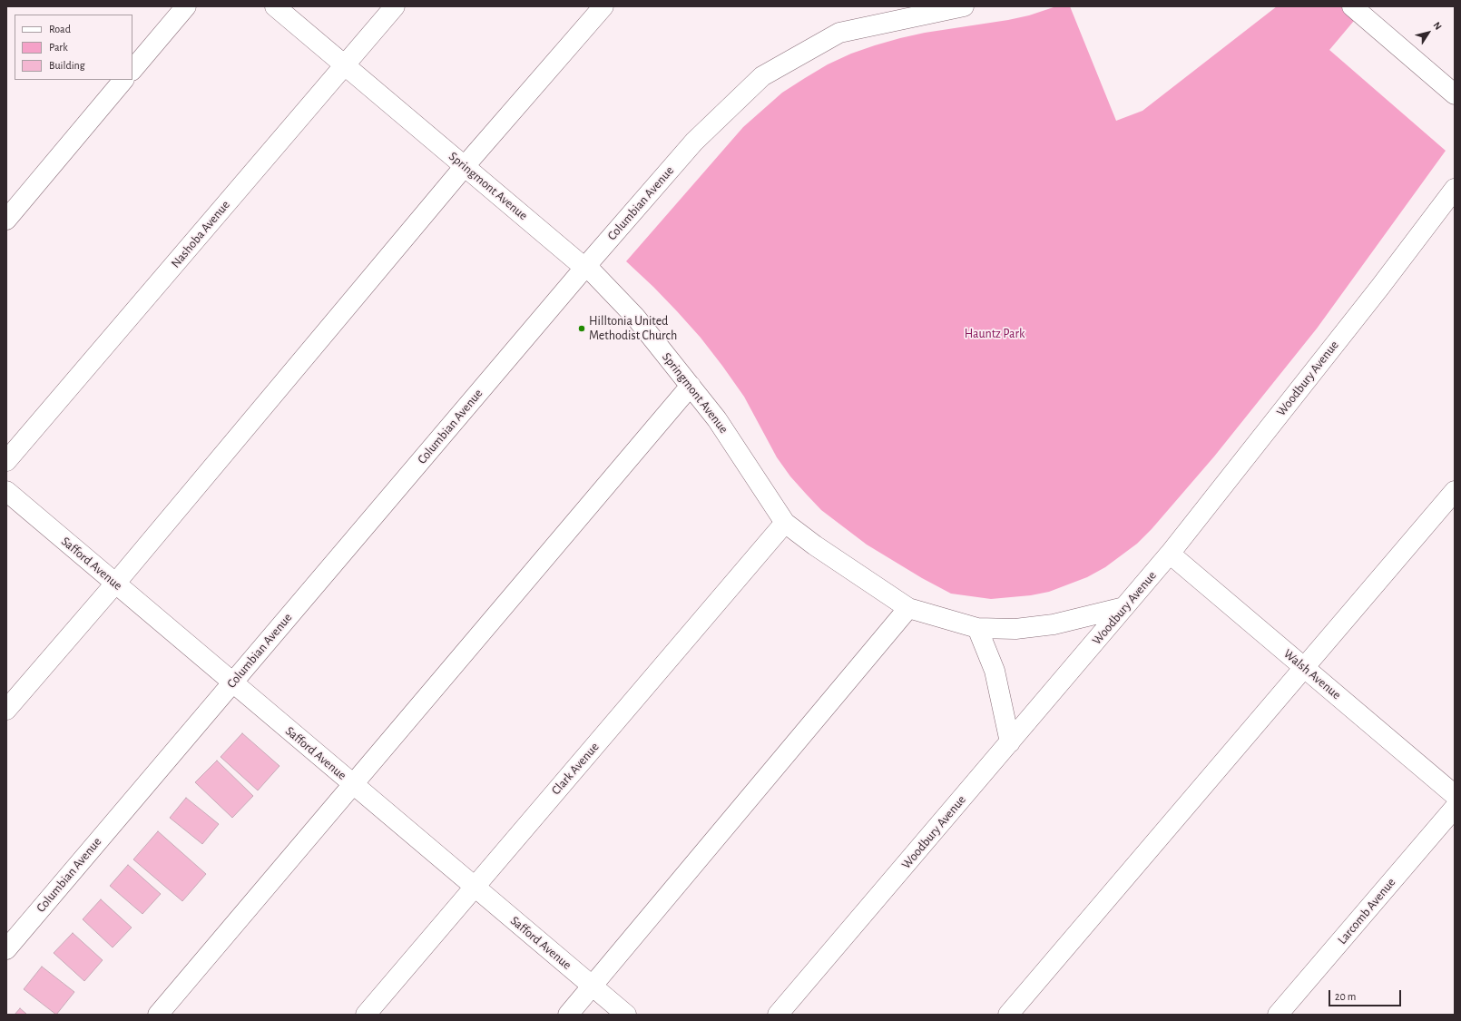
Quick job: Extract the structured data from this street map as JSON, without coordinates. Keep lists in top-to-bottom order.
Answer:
{
  "streets": {
    "street": [
      "Springmont Avenue",
      "Columbian Avenue",
      "Nashoba Avenue",
      "Woodbury Avenue",
      "Safford Avenue",
      "Walsh Avenue",
      "Clark Avenue",
      "Larcomb Avenue"
    ]
  },
  "crossings": [
    ["Springmont Avenue", "Columbian Avenue"],
    ["Springmont Avenue", "Nashoba Avenue"],
    ["Springmont Avenue", "Woodbury Avenue"],
    ["Springmont Avenue", "Clark Avenue"],
    ["Columbian Avenue", "Safford Avenue"],
    ["Woodbury Avenue", "Walsh Avenue"],
    ["Safford Avenue", "Clark Avenue"]
  ],
  "parks": ["Hauntz Park"],
  "places": ["Hilltonia United Methodist Church"],
  "legend": ["Road", "Park", "Building"],
  "scale_bar": "20 m",
  "north": "top right"
}
